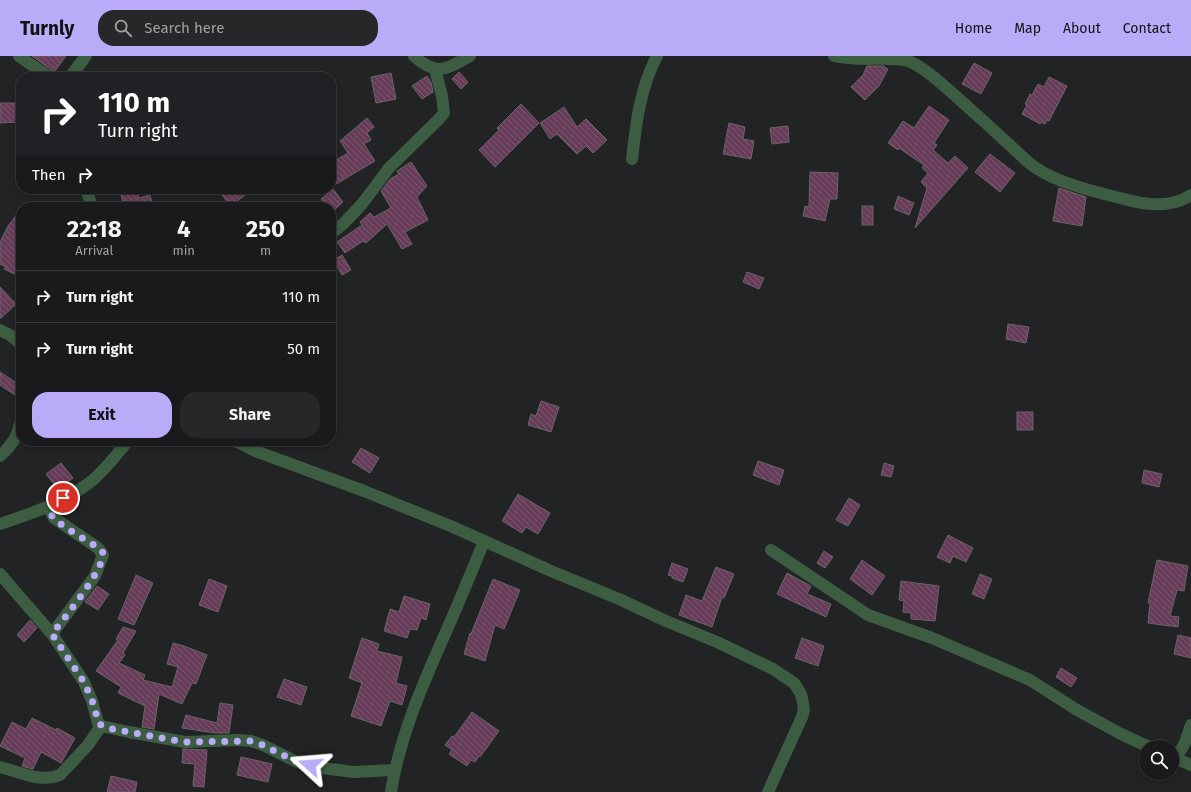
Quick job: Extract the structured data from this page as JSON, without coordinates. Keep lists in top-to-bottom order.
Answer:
{
  "page": {
    "header": "Turnly",
    "search": "Search here",
    "nav": [
      "Home",
      "Map",
      "About",
      "Contact"
    ],
    "turn": ["110 m", "Turn right"],
    "then": "Then",
    "eta": [
      "22:18",
      "Arrival",
      "4",
      "min",
      "250",
      "m"
    ],
    "list": [
      {
        "name": "Turn right",
        "value": "110 m"
      },
      {
        "name": "Turn right",
        "value": "50 m"
      }
    ],
    "buttons": ["Exit", "Share"]
  }
}
